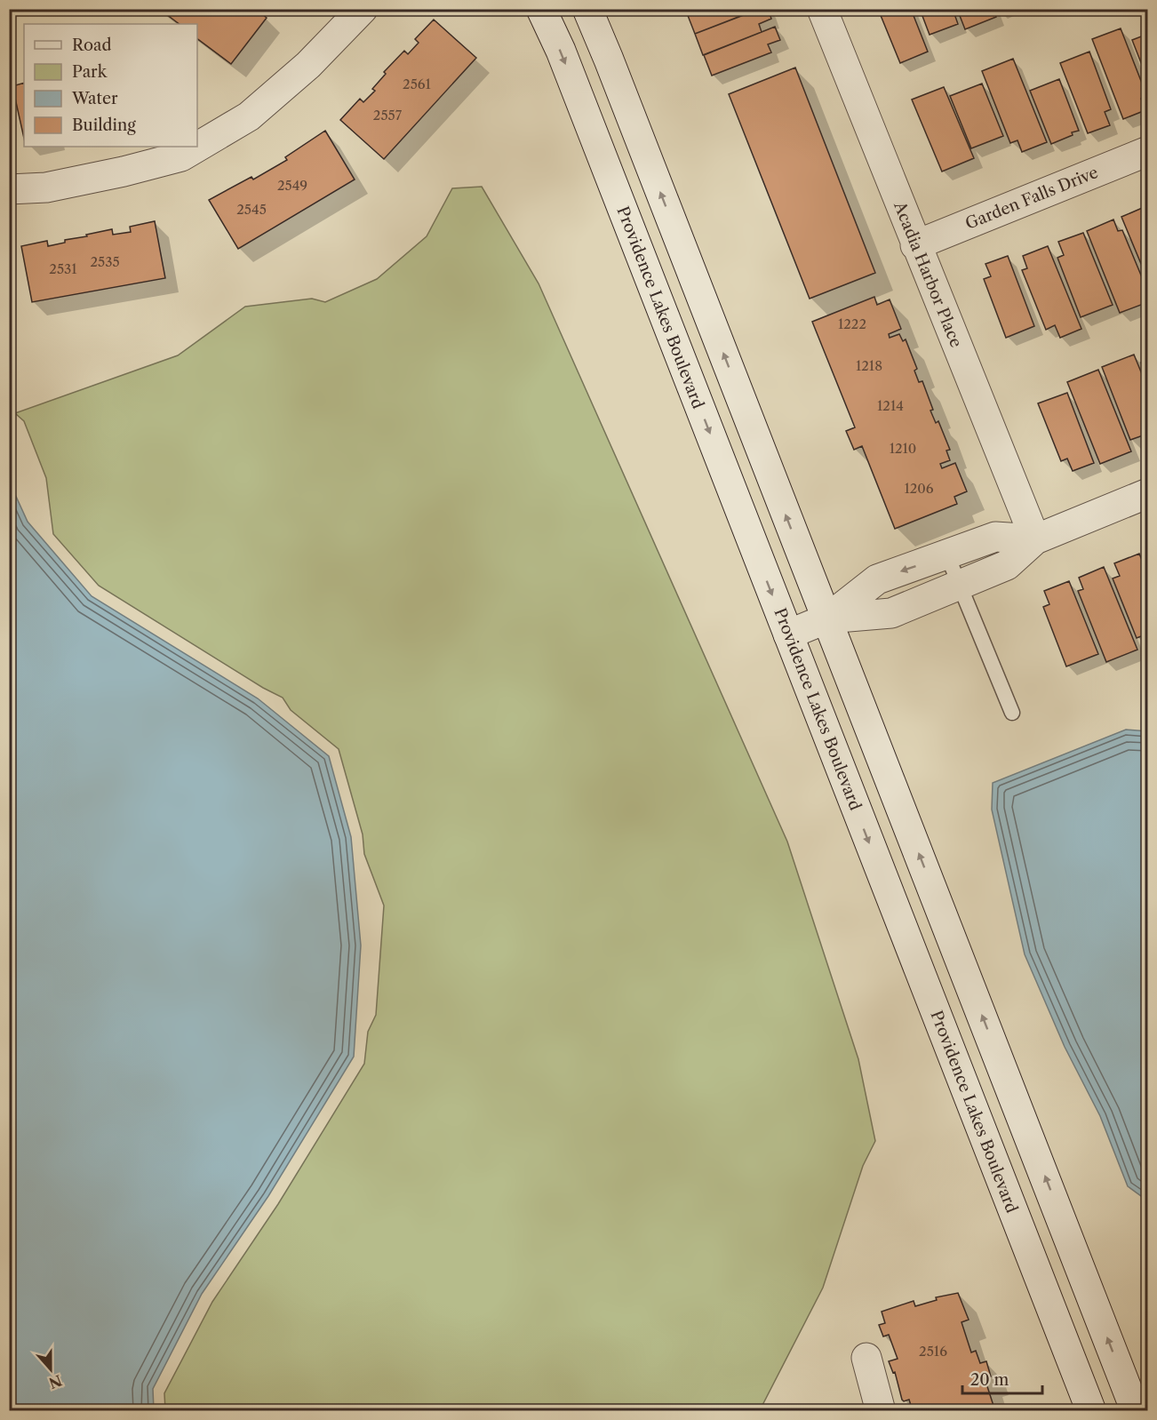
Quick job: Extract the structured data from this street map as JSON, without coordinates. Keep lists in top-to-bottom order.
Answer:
{
  "streets": {
    "street": ["Garden Falls Drive", "Acadia Harbor Place", "Providence Lakes Boulevard"]
  },
  "crossings": [
    ["Garden Falls Drive", "Acadia Harbor Place"]
  ],
  "house_numbers": [
    "2561",
    "2557",
    "2549",
    "2545",
    "2535",
    "2531",
    "1222",
    "1218",
    "1214",
    "1210",
    "1206",
    "2516"
  ],
  "legend": [
    "Road",
    "Park",
    "Water",
    "Building"
  ],
  "scale_bar": "20 m",
  "north": "bottom"
}
